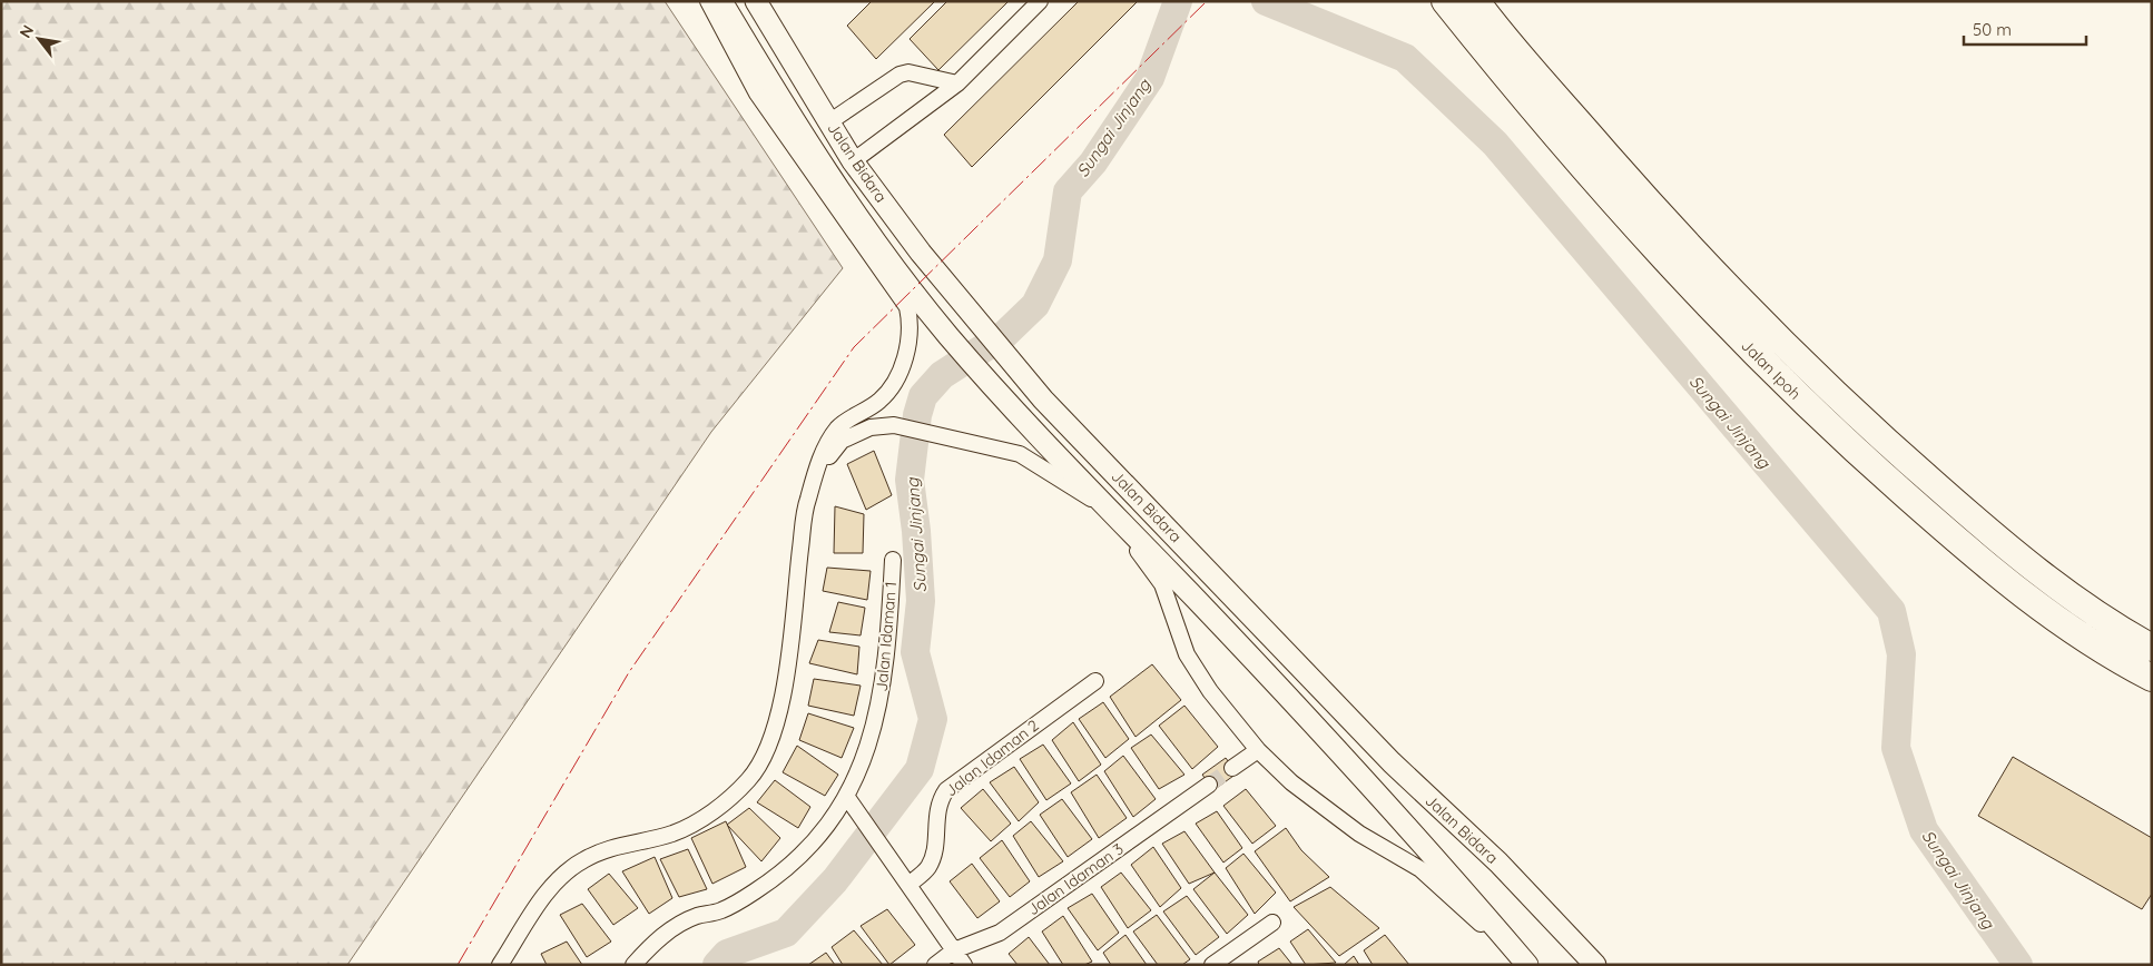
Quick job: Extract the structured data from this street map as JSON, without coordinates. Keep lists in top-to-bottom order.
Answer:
{
  "streets": {
    "highway": ["Jalan Ipoh"],
    "main road": ["Jalan Bidara"],
    "street": ["Jalan Idaman 1", "Jalan Idaman 2", "Jalan Idaman 3"]
  },
  "water": ["Sungai Jinjang"],
  "scale_bar": "50 m",
  "north": "top left"
}
